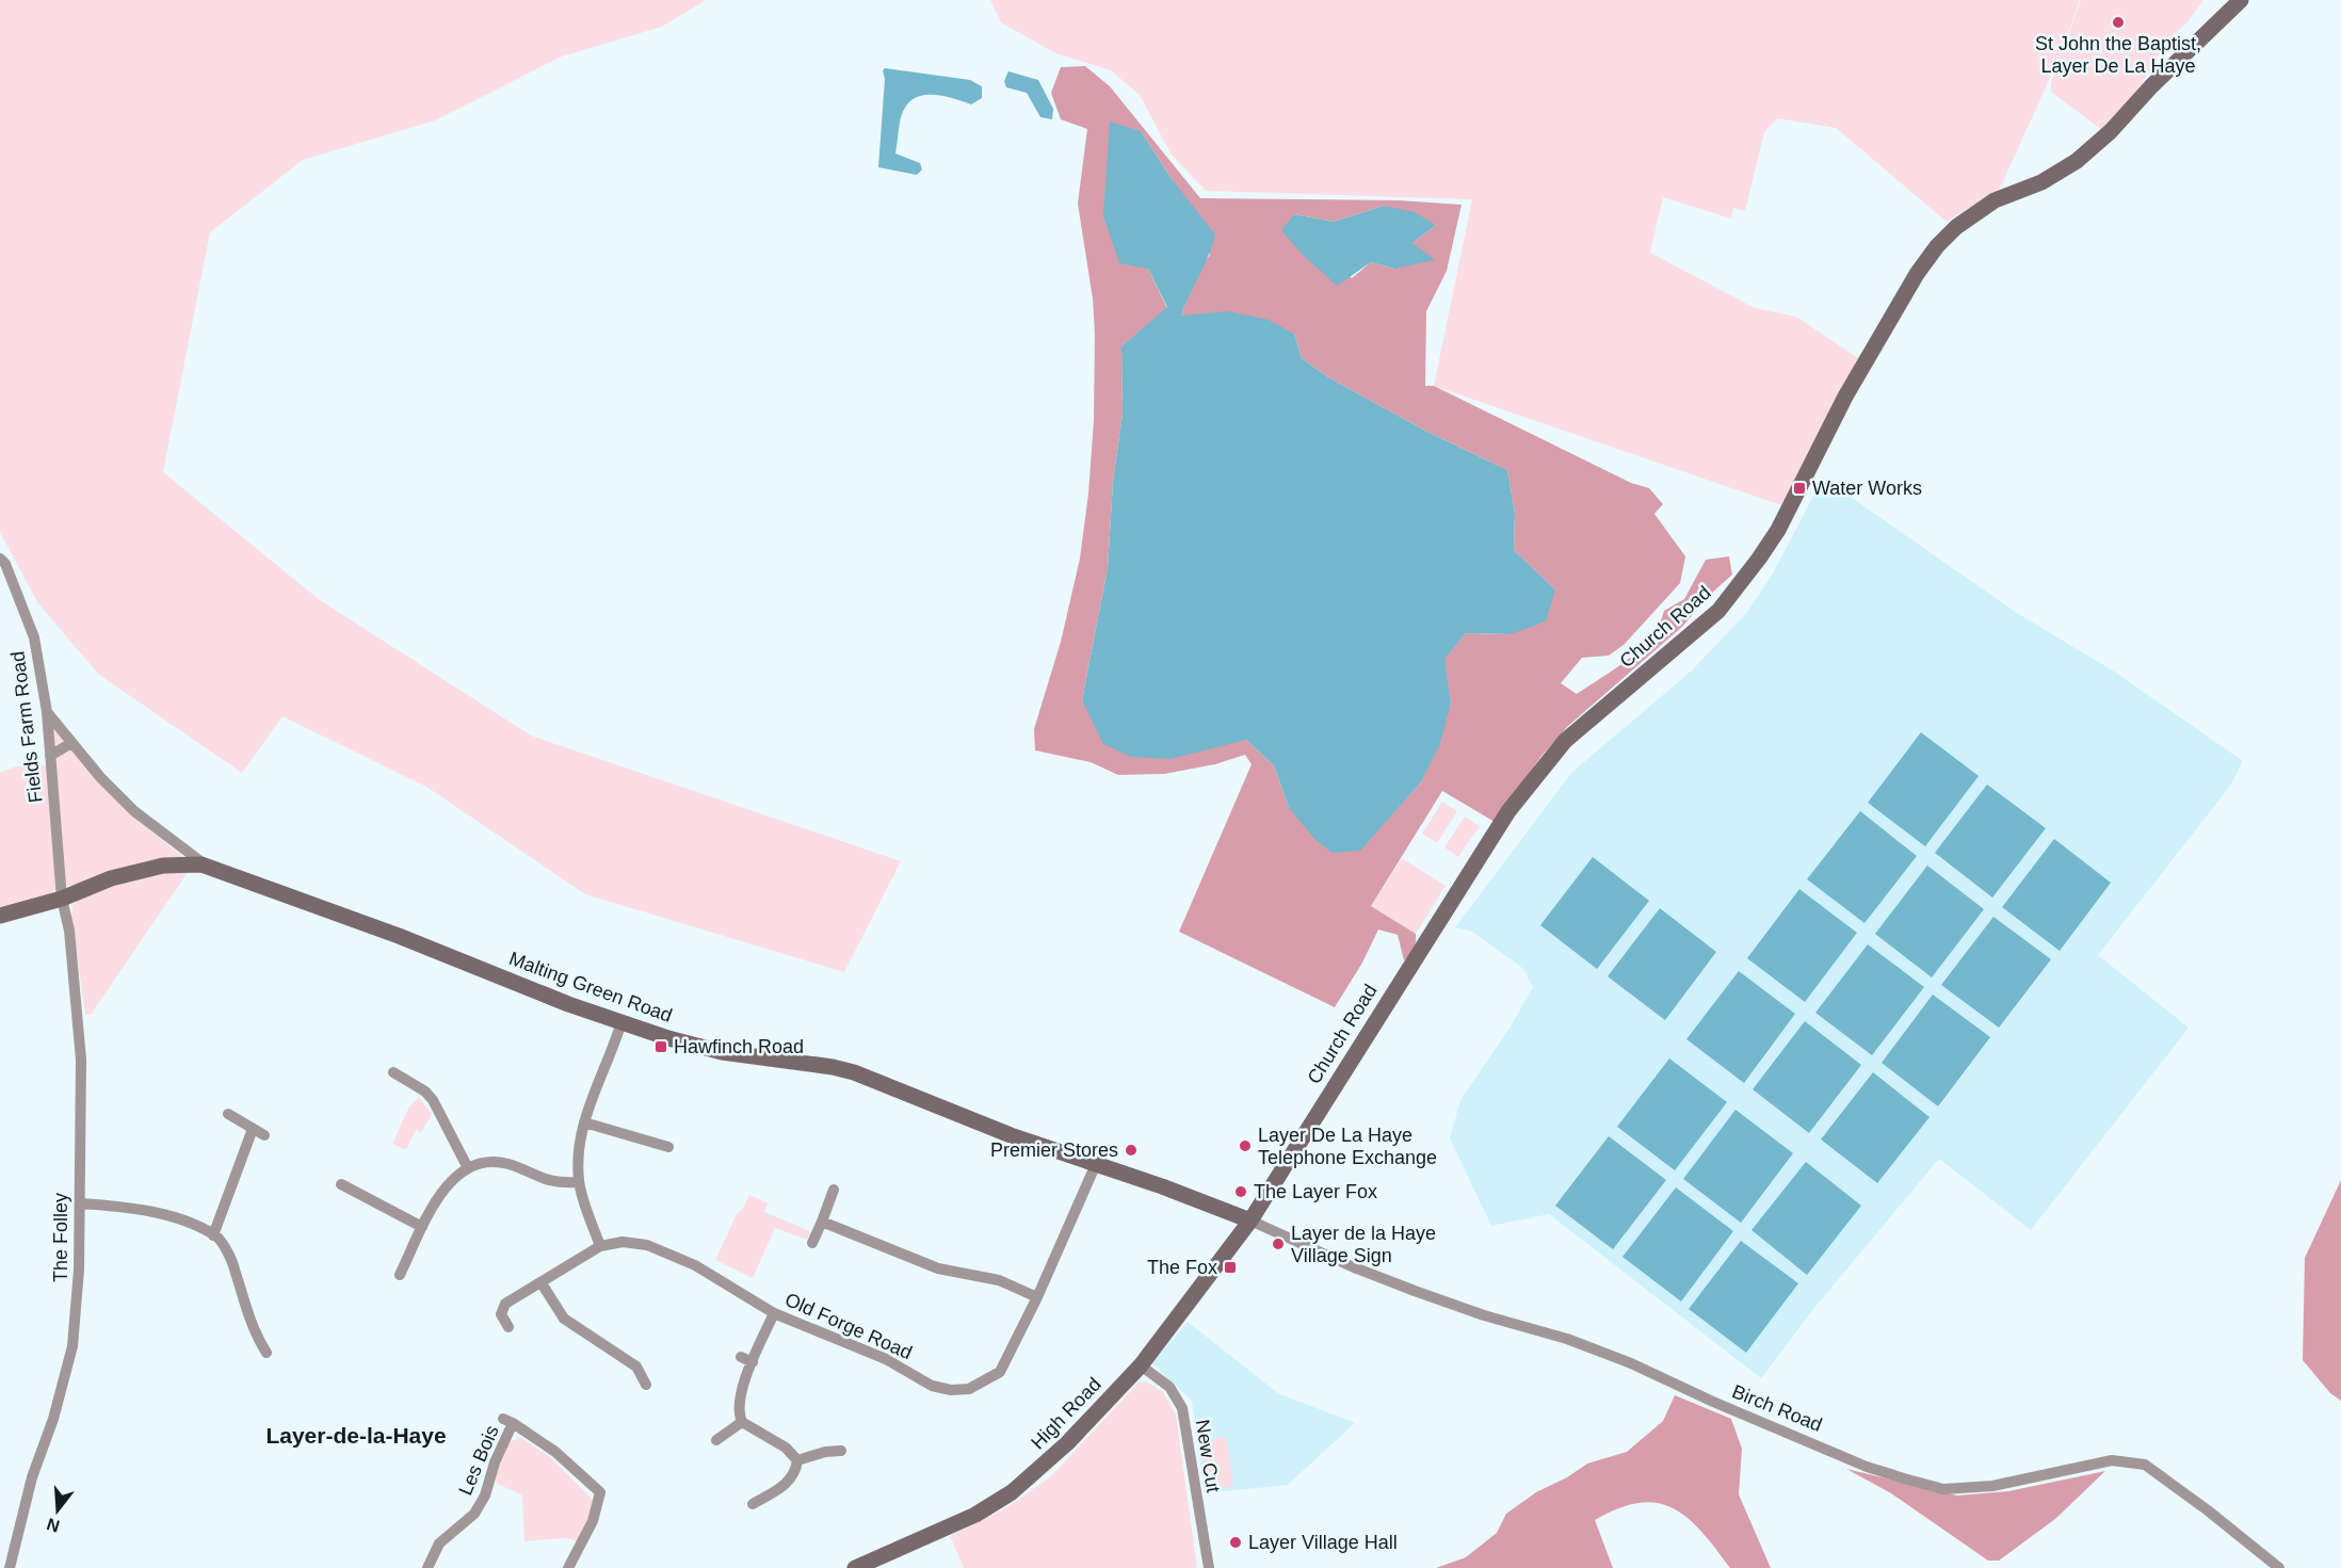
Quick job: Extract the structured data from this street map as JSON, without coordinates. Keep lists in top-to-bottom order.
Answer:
{
  "streets": {
    "main road": ["Church Road", "Malting Green Road", "High Road"],
    "street": [
      "Fields Farm Road",
      "The Folley",
      "Old Forge Road",
      "Birch Road",
      "New Cut",
      "Les Bois"
    ]
  },
  "crossings": [
    ["Church Road", "Malting Green Road"],
    ["Church Road", "Birch Road"],
    ["Church Road", "High Road"],
    ["Fields Farm Road", "Malting Green Road"],
    ["Fields Farm Road", "The Folley"],
    ["Malting Green Road", "Old Forge Road"],
    ["Malting Green Road", "Birch Road"],
    ["Malting Green Road", "High Road"],
    ["Birch Road", "High Road"],
    ["High Road", "New Cut"]
  ],
  "districts": ["Layer-de-la-Haye"],
  "places": {
    "other": [
      "St John the Baptist, Layer De La Haye",
      "Layer De La Haye Telephone Exchange",
      "Premier Stores",
      "The Layer Fox",
      "Layer de la Haye Village Sign",
      "Layer Village Hall"
    ],
    "transit": ["Water Works", "Hawfinch Road", "The Fox"]
  },
  "north": "bottom"
}
